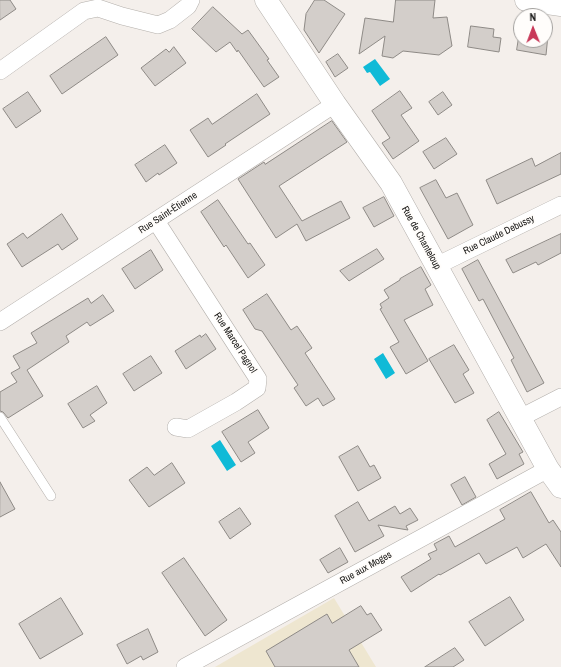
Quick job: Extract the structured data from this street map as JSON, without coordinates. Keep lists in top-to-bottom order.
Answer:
{
  "streets": {
    "street": [
      "Rue Saint-Étienne",
      "Rue Claude Debussy",
      "Rue de Chanteloup",
      "Rue Marcel Pagnol",
      "Rue aux Moges"
    ]
  },
  "crossings": [
    ["Rue Saint-Étienne", "Rue de Chanteloup"],
    ["Rue Saint-Étienne", "Rue Marcel Pagnol"],
    ["Rue Claude Debussy", "Rue de Chanteloup"],
    ["Rue de Chanteloup", "Rue aux Moges"]
  ],
  "north": "top"
}
